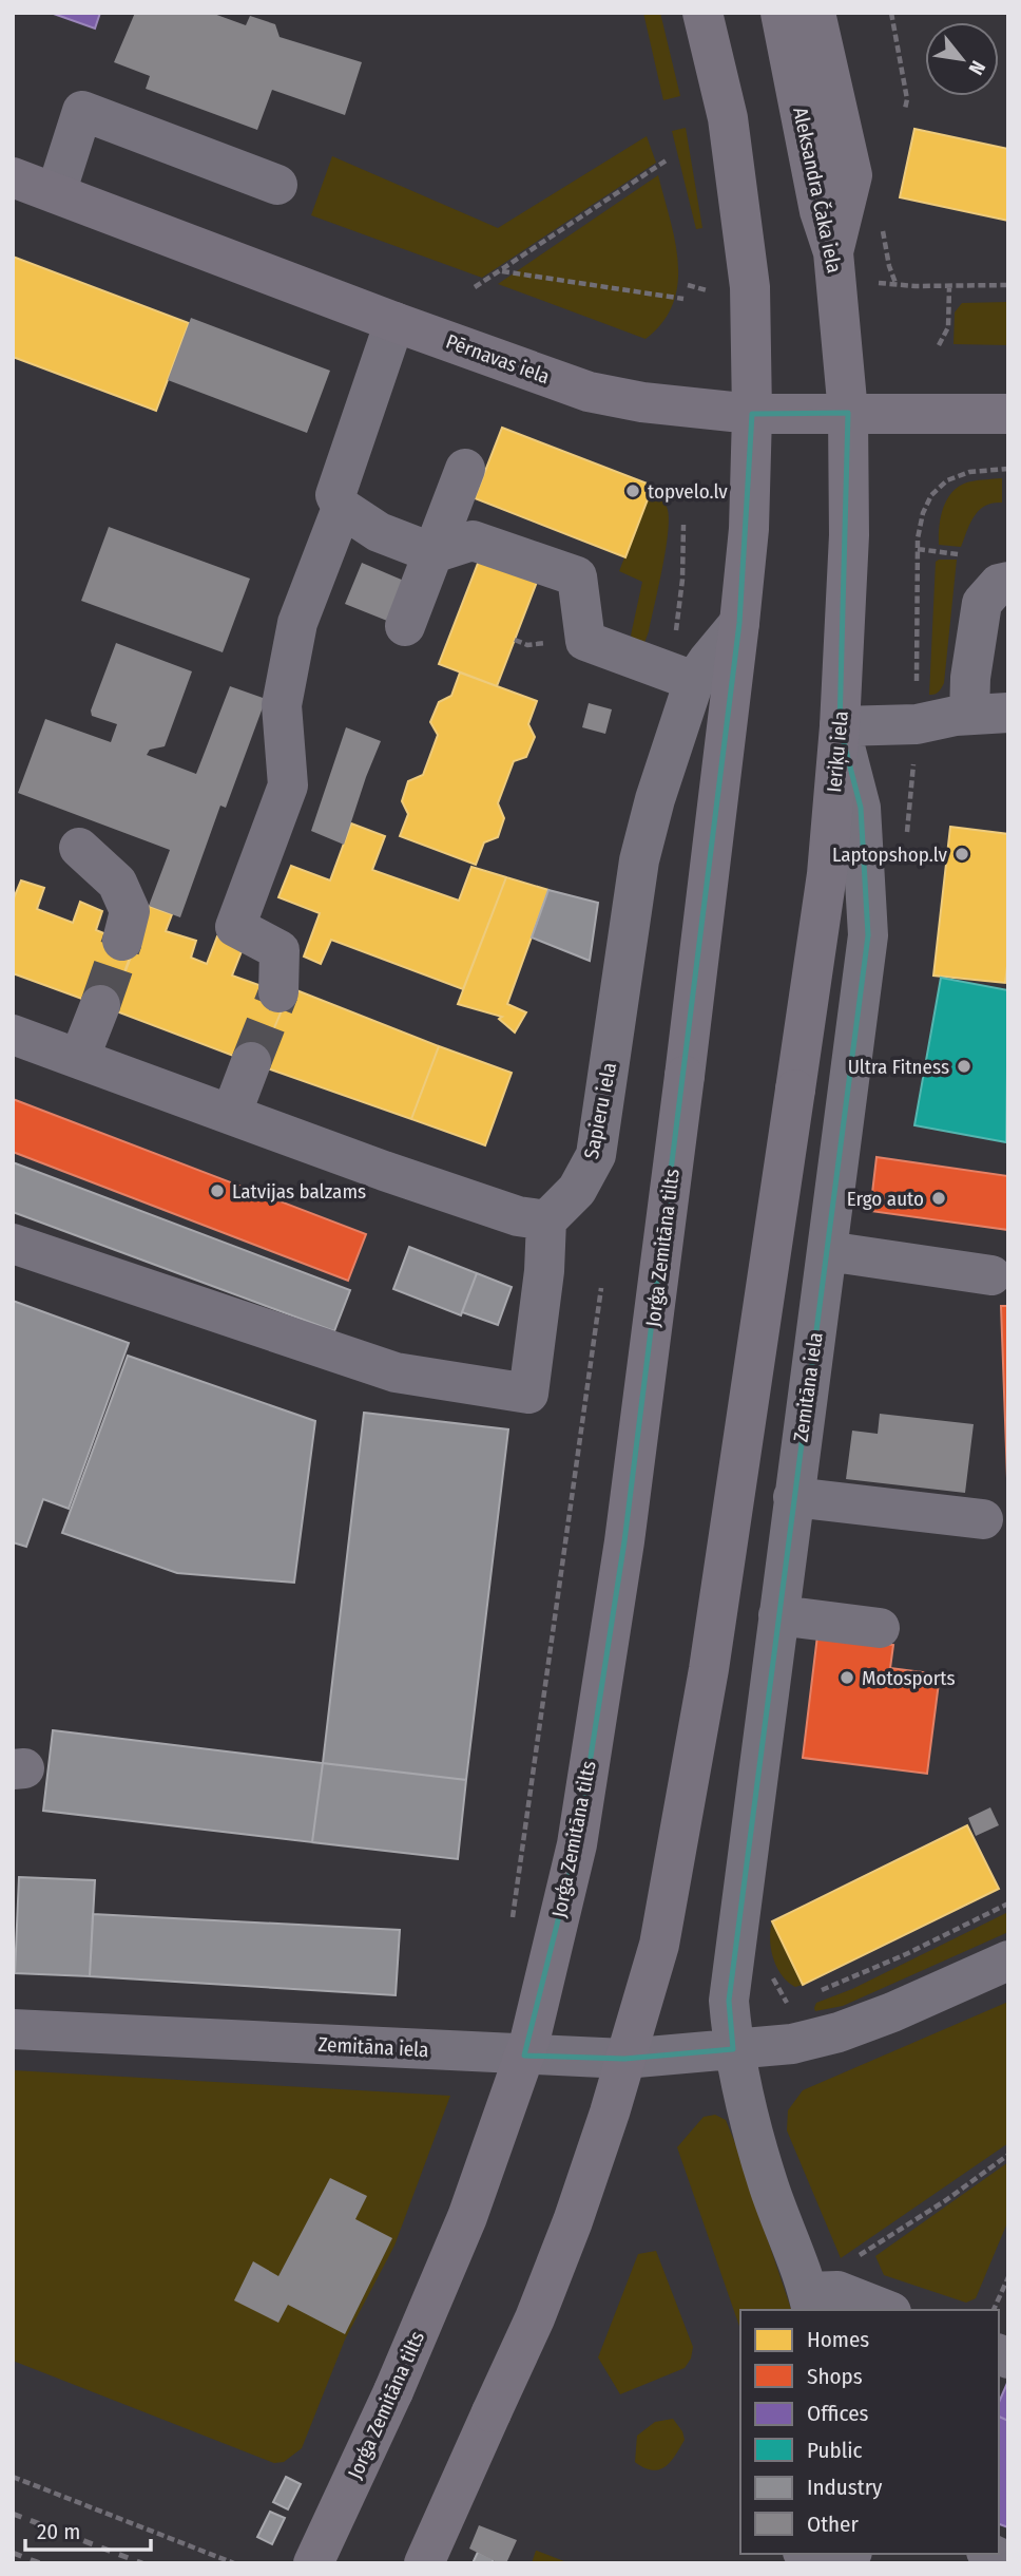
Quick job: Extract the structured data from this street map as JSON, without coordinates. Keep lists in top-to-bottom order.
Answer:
{
  "streets": {
    "main road": [
      "Aleksandra Čaka iela",
      "Pērnavas iela",
      "Ieriķu iela",
      "Jorģa Zemitāna tilts"
    ],
    "street": ["Sapieru iela", "Zemitāna iela"]
  },
  "crossings": [
    ["Aleksandra Čaka iela", "Pērnavas iela"],
    ["Aleksandra Čaka iela", "Ieriķu iela"],
    ["Pērnavas iela", "Ieriķu iela"],
    ["Ieriķu iela", "Zemitāna iela"],
    ["Sapieru iela", "Jorģa Zemitāna tilts"]
  ],
  "places": [
    "topvelo.lv",
    "Laptopshop.lv",
    "Ultra Fitness",
    "Latvijas balzams",
    "Ergo auto",
    "Motosports"
  ],
  "legend": [
    "Homes",
    "Shops",
    "Offices",
    "Public",
    "Industry",
    "Other"
  ],
  "scale_bar": "20 m",
  "north": "bottom right"
}
